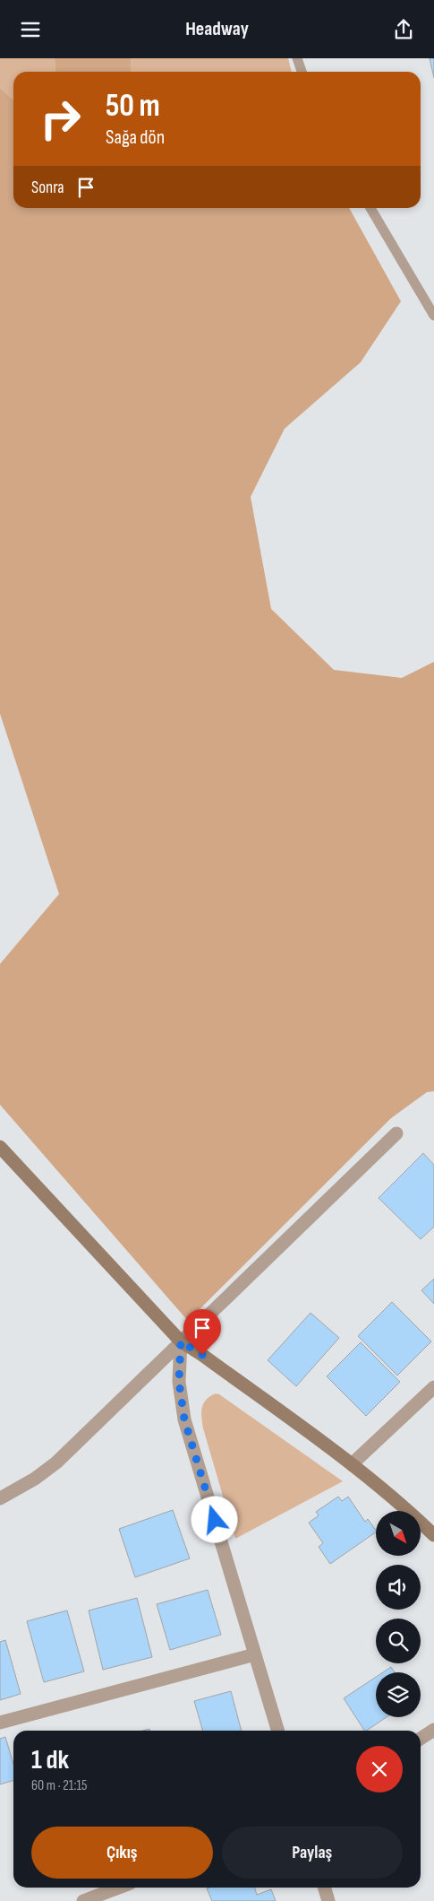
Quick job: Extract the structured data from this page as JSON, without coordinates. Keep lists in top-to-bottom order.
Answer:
{
  "north": "bottom right",
  "page": {
    "header": "Headway",
    "turn": ["50 m", "Sağa dön"],
    "then": "Sonra",
    "heading": ["1 dk", "60 m · 21:15"],
    "buttons": ["Çıkış", "Paylaş"]
  }
}
